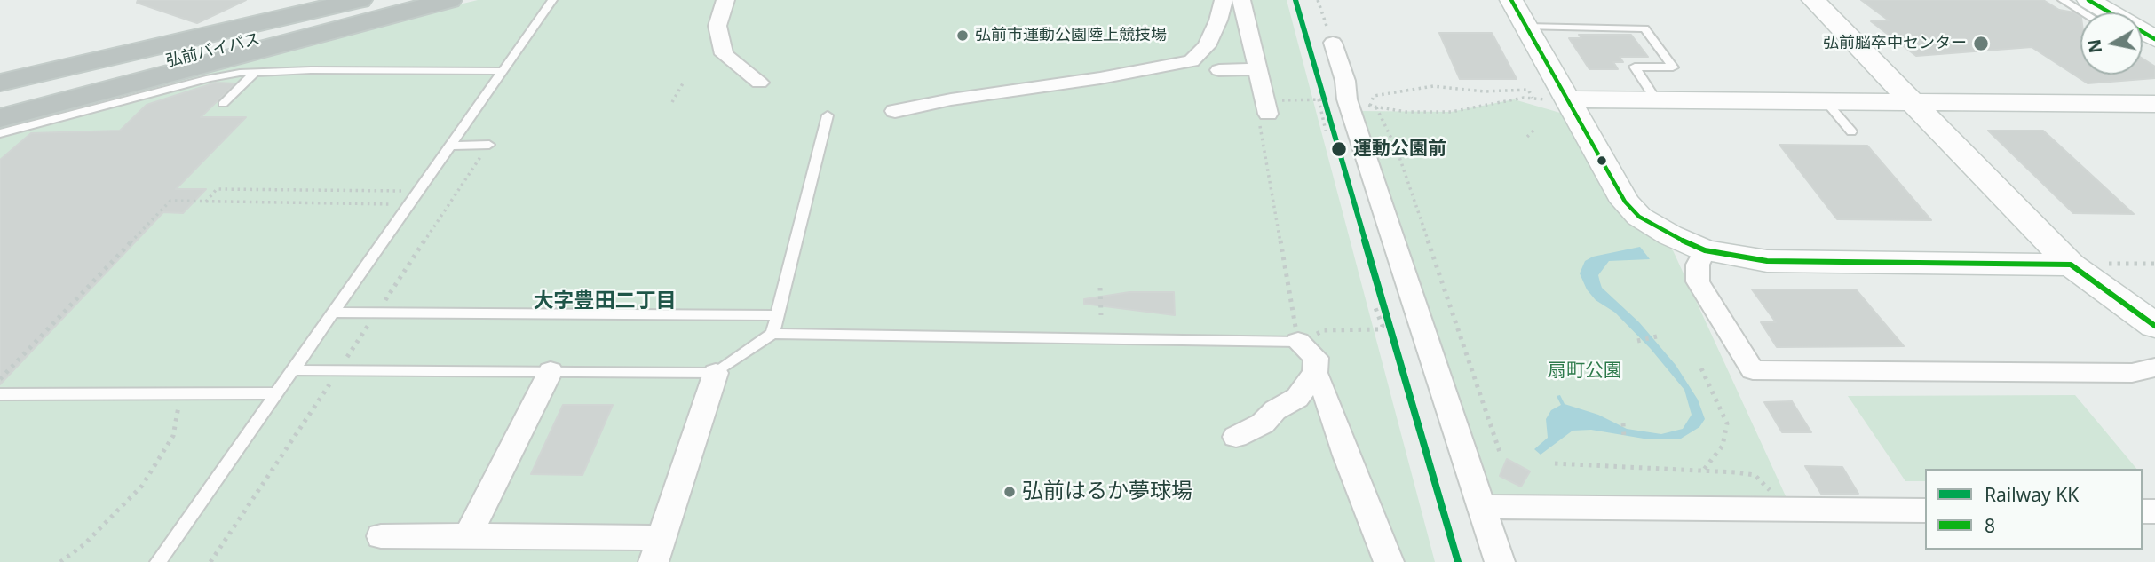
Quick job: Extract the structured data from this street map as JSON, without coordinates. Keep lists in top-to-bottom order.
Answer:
{
  "streets": {
    "highway": ["弘前バイパス"]
  },
  "districts": ["大字豊田二丁目"],
  "parks": ["扇町公園"],
  "places": [
    "弘前市運動公園陸上競技場",
    "弘前脳卒中センター",
    "運動公園前",
    "弘前はるか夢球場"
  ],
  "lines": ["rail line KK", "transit line 8"],
  "legend": ["Railway KK", "8"],
  "north": "left"
}
